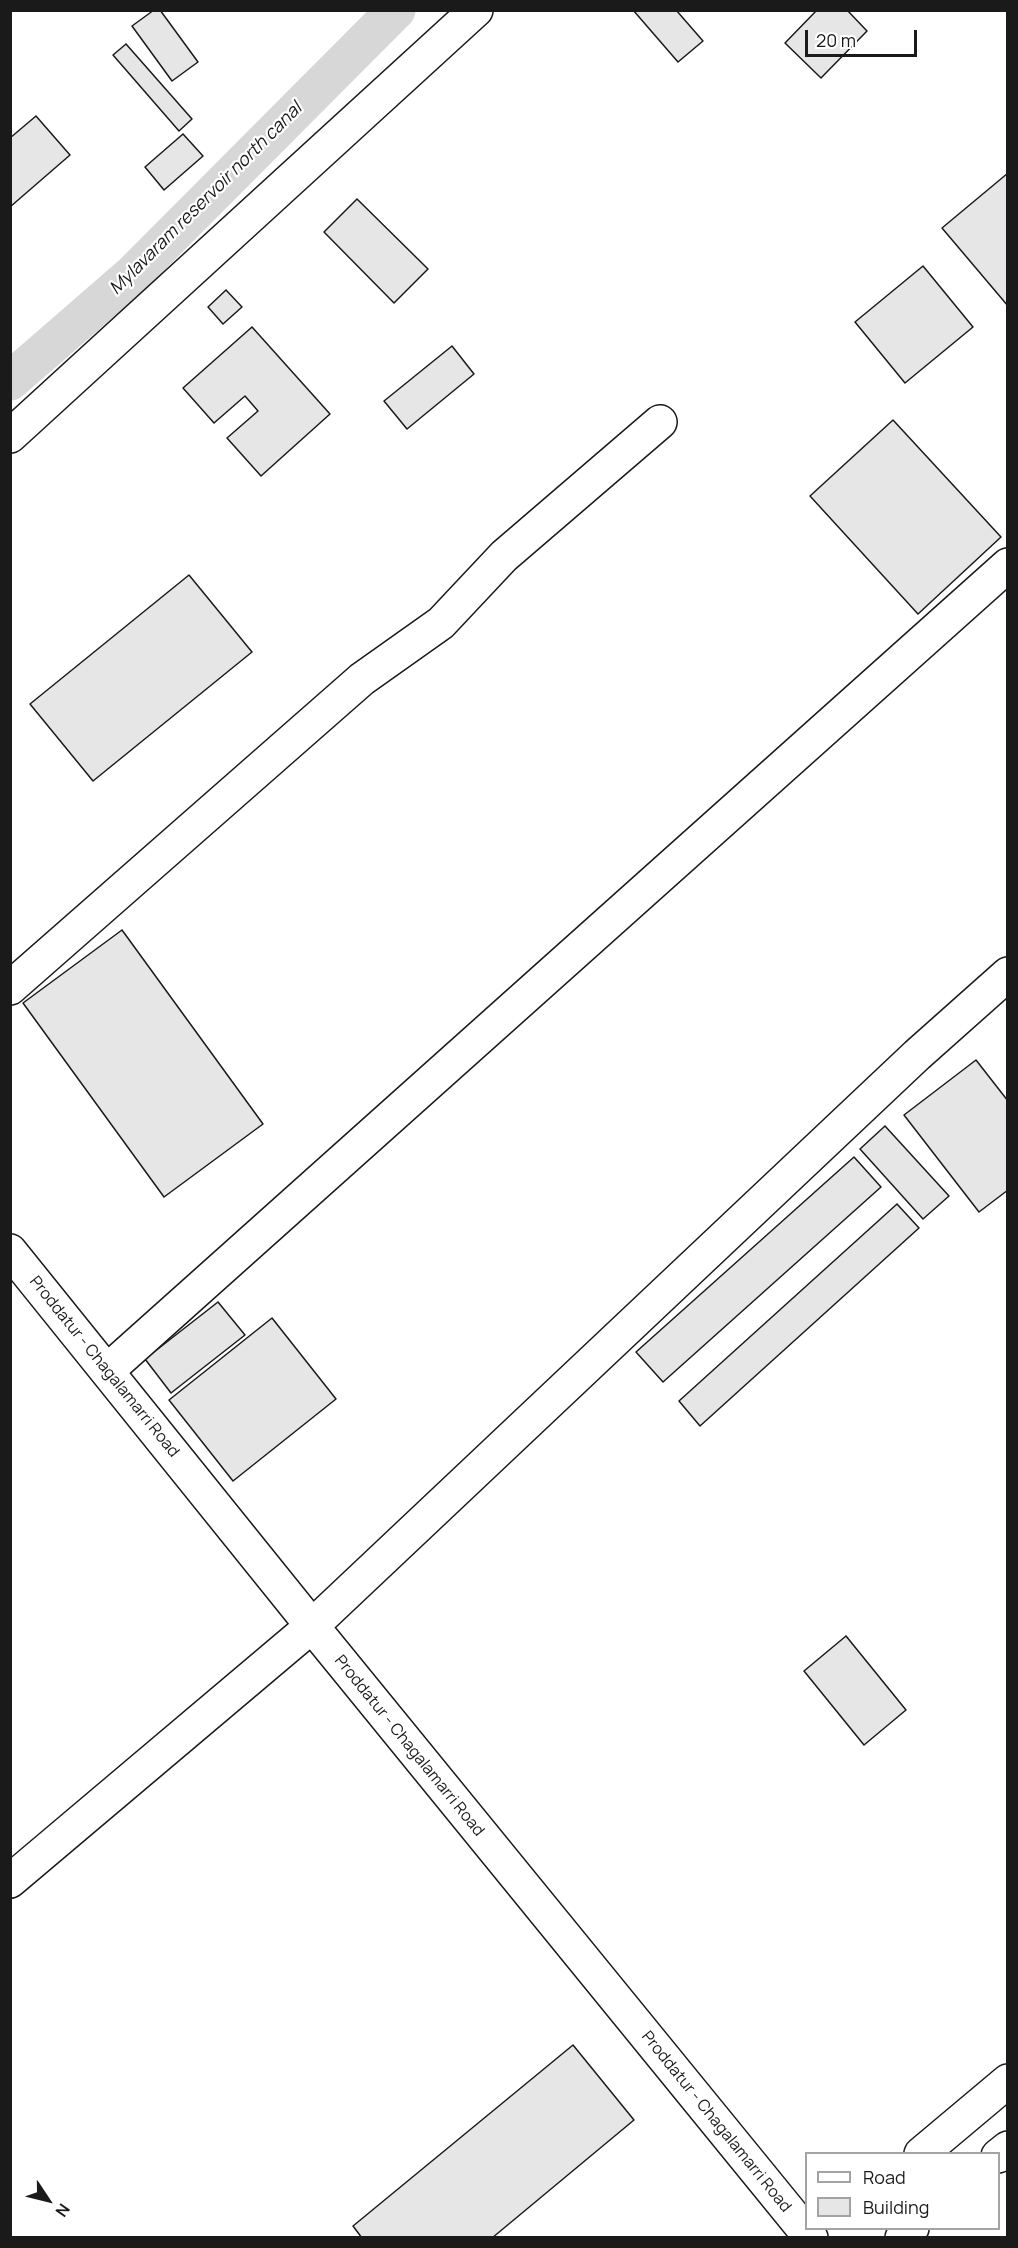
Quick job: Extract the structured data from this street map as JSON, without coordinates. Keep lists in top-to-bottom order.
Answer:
{
  "streets": {
    "street": ["Proddatur - Chagalamarri Road"]
  },
  "water": ["Mylavaram reservoir north canal"],
  "legend": ["Road", "Building"],
  "scale_bar": "20 m",
  "north": "bottom right"
}
